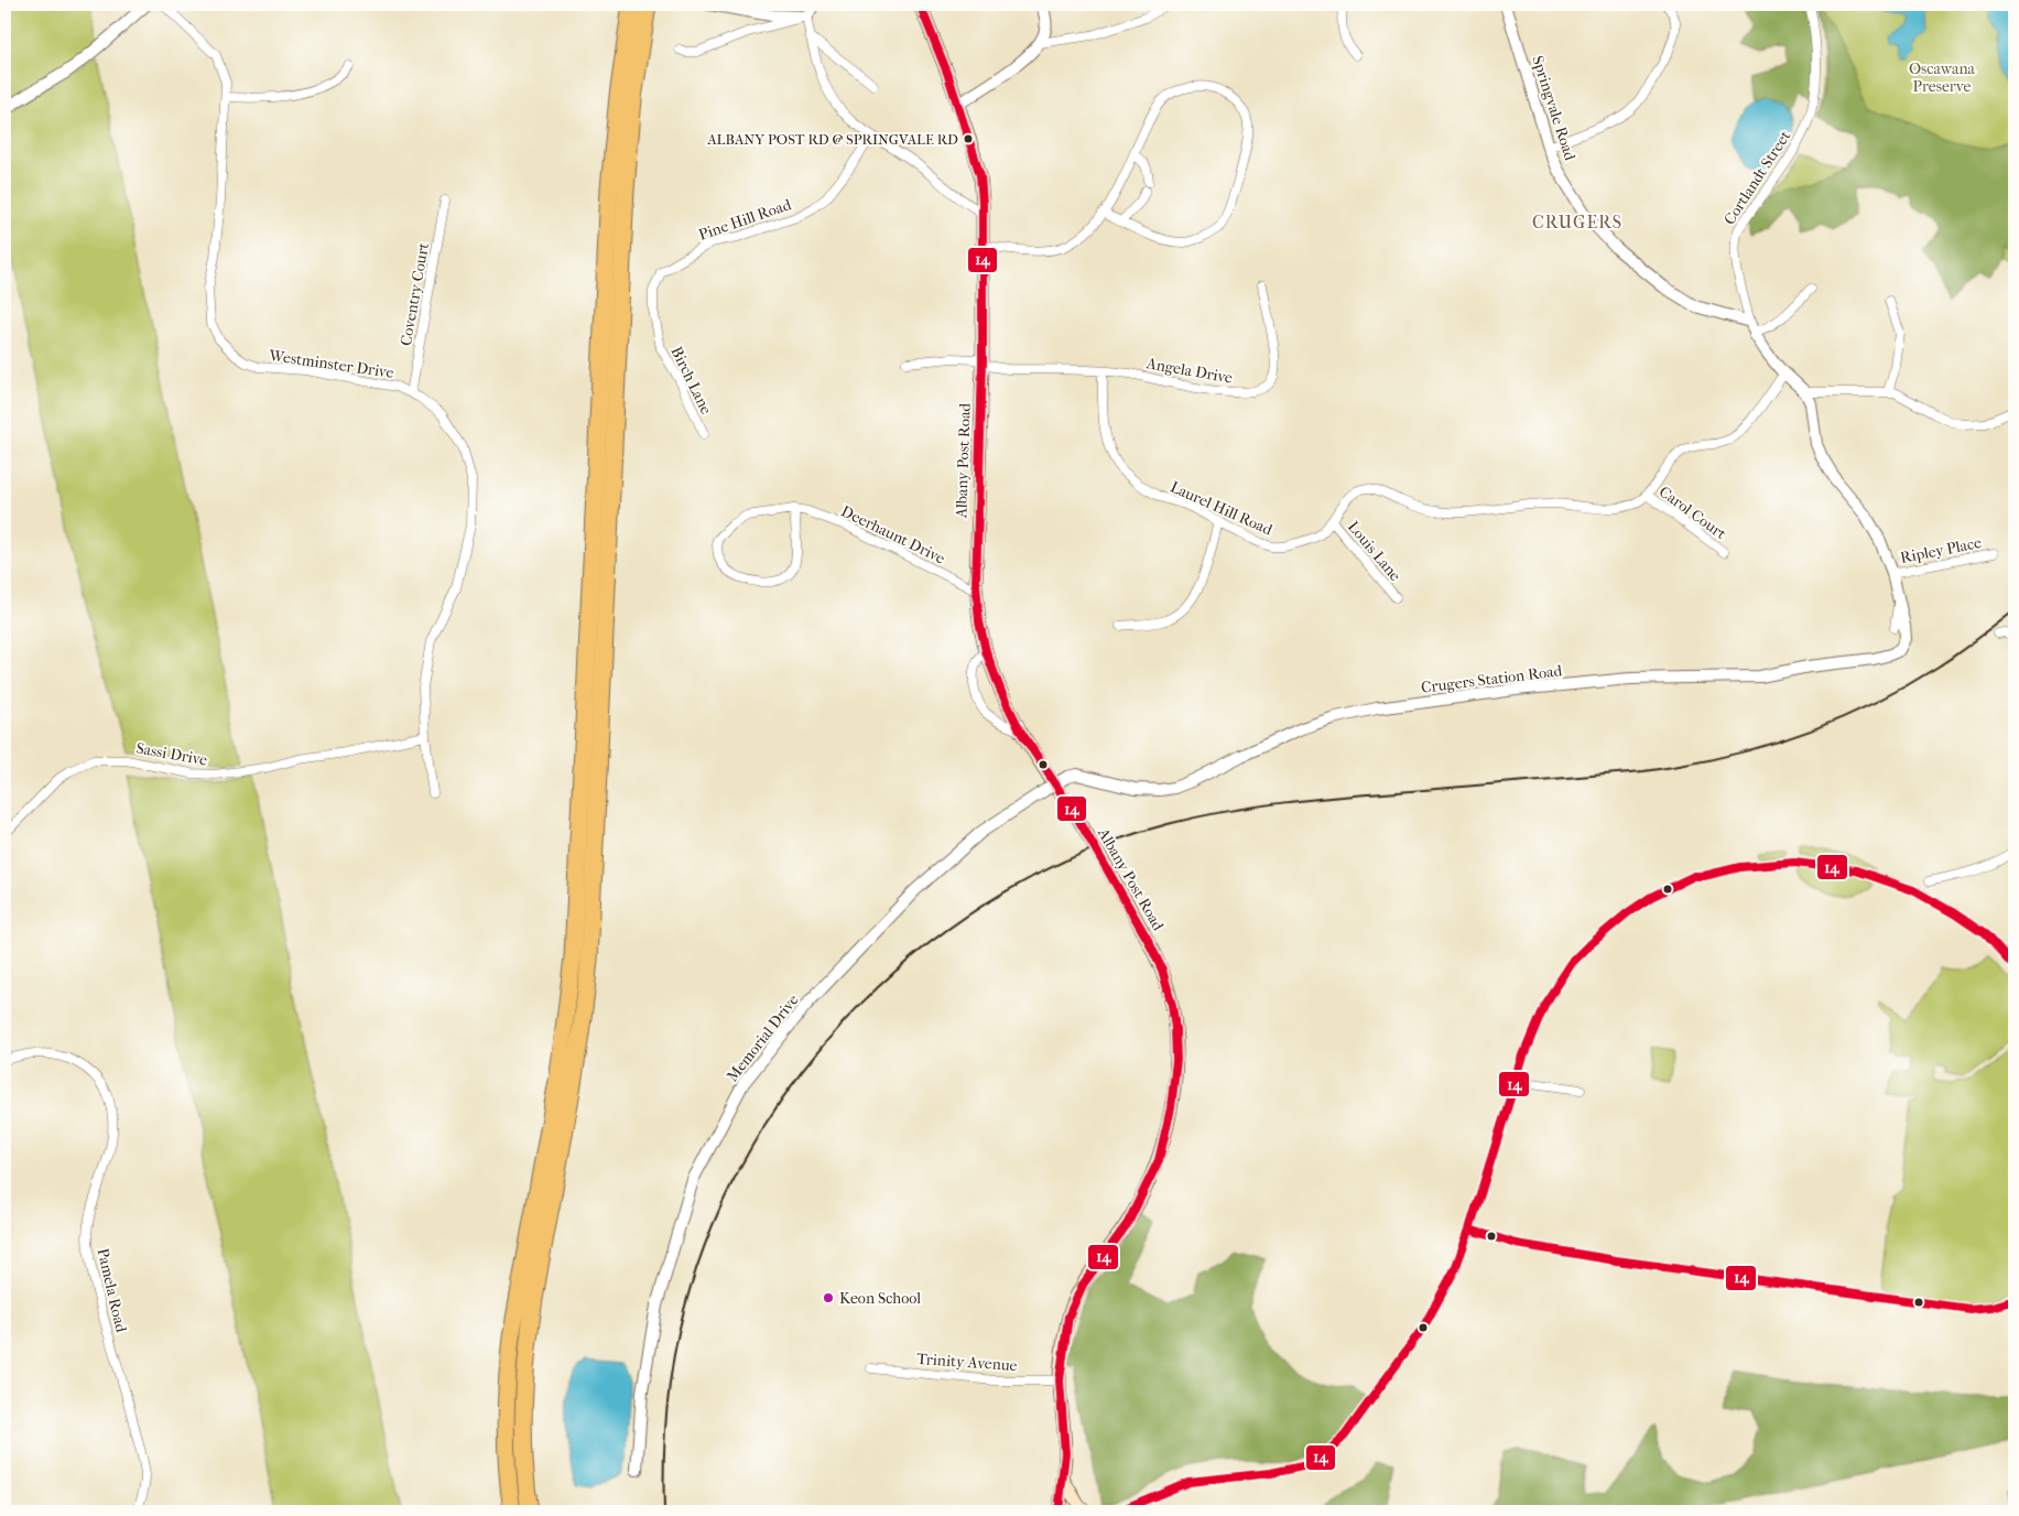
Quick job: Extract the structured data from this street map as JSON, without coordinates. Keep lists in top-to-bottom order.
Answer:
{
  "streets": {
    "main road": ["Albany Post Road"],
    "street": [
      "Springvale Road",
      "Cortlandt Street",
      "Pine Hill Road",
      "Coventry Court",
      "Westminster Drive",
      "Angela Drive",
      "Birch Lane",
      "Laurel Hill Road",
      "Carol Court",
      "Deerhaunt Drive",
      "Ripley Place",
      "Louis Lane",
      "Crugers Station Road",
      "Sassi Drive",
      "Memorial Drive",
      "Pamela Road",
      "Trinity Avenue"
    ]
  },
  "crossings": [
    ["Springvale Road", "Cortlandt Street"],
    ["Cortlandt Street", "Laurel Hill Road"],
    ["Cortlandt Street", "Crugers Station Road"],
    ["Pine Hill Road", "Birch Lane"],
    ["Coventry Court", "Westminster Drive"],
    ["Westminster Drive", "Sassi Drive"],
    ["Angela Drive", "Laurel Hill Road"],
    ["Albany Post Road", "Deerhaunt Drive"],
    ["Albany Post Road", "Crugers Station Road"],
    ["Albany Post Road", "Memorial Drive"],
    ["Albany Post Road", "Trinity Avenue"],
    ["Laurel Hill Road", "Carol Court"],
    ["Laurel Hill Road", "Louis Lane"],
    ["Ripley Place", "Crugers Station Road"],
    ["Crugers Station Road", "Memorial Drive"]
  ],
  "districts": ["CRUGERS"],
  "parks": ["Oscawana Preserve"],
  "places": ["ALBANY POST RD @ SPRINGVALE RD", "Keon School"],
  "lines": ["transit line 14"]
}
